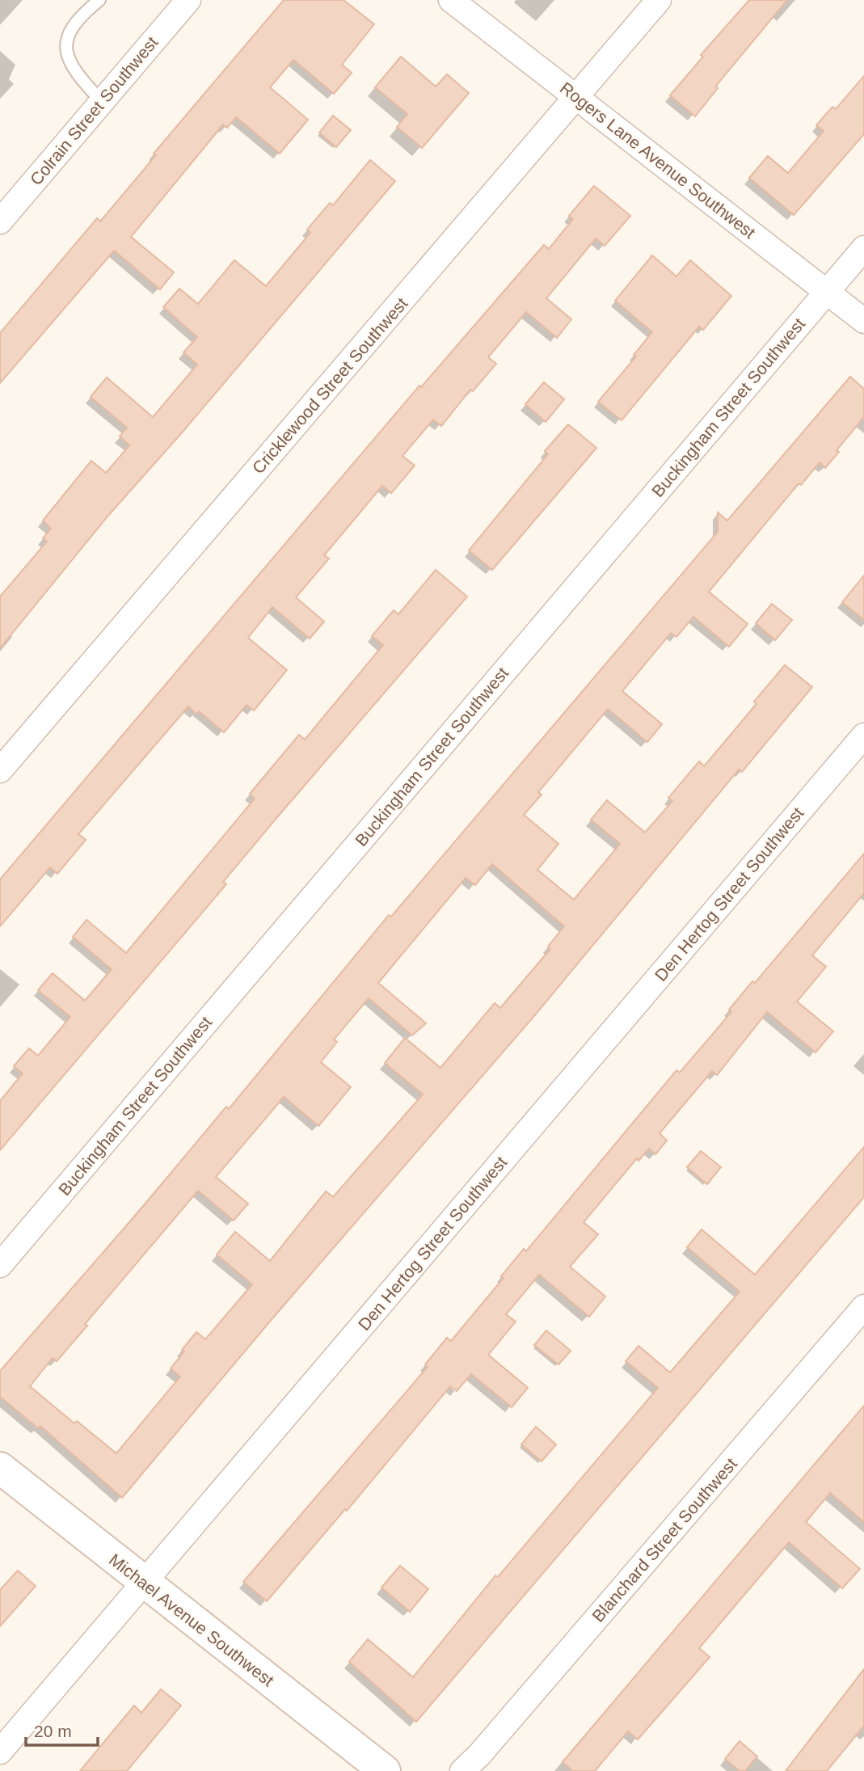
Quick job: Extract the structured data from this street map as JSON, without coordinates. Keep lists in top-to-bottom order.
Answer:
{
  "streets": {
    "street": [
      "Colrain Street Southwest",
      "Rogers Lane Avenue Southwest",
      "Cricklewood Street Southwest",
      "Buckingham Street Southwest",
      "Den Hertog Street Southwest",
      "Blanchard Street Southwest",
      "Michael Avenue Southwest"
    ]
  },
  "crossings": [
    ["Rogers Lane Avenue Southwest", "Cricklewood Street Southwest"],
    ["Rogers Lane Avenue Southwest", "Buckingham Street Southwest"],
    ["Den Hertog Street Southwest", "Michael Avenue Southwest"]
  ],
  "scale_bar": "20 m"
}
